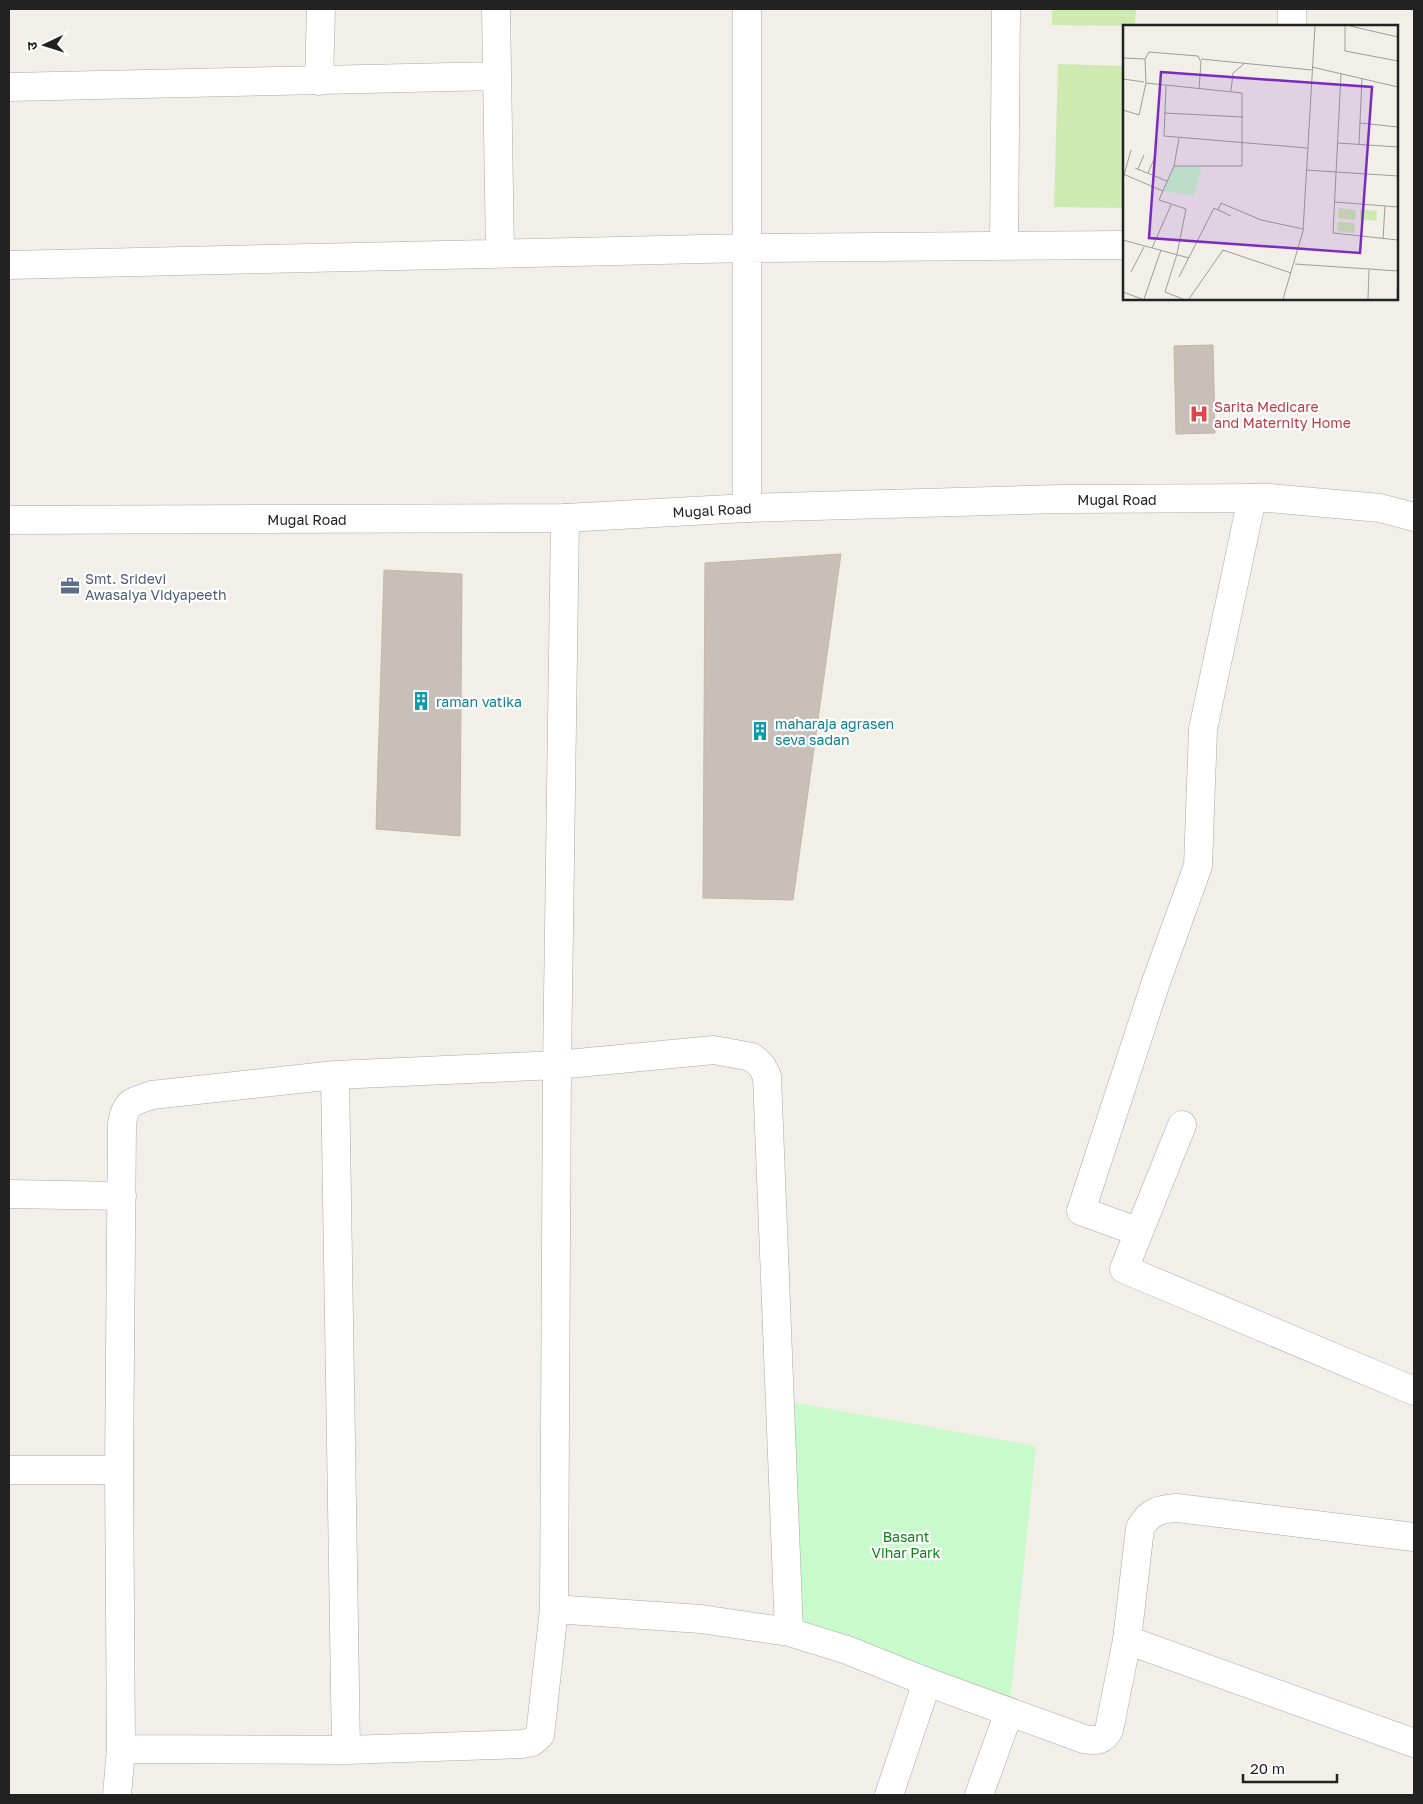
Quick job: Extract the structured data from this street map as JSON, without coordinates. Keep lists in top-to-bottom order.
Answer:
{
  "streets": {
    "street": ["Mugal Road"]
  },
  "parks": ["Basant Vihar Park"],
  "places": {
    "hospital": ["Sarita Medicare and Maternity Home"],
    "office": ["Smt. Sridevi Awasaiya Vidyapeeth"],
    "building": ["raman vatika", "maharaja agrasen seva sadan"]
  },
  "scale_bar": "20 m",
  "north": "left"
}
